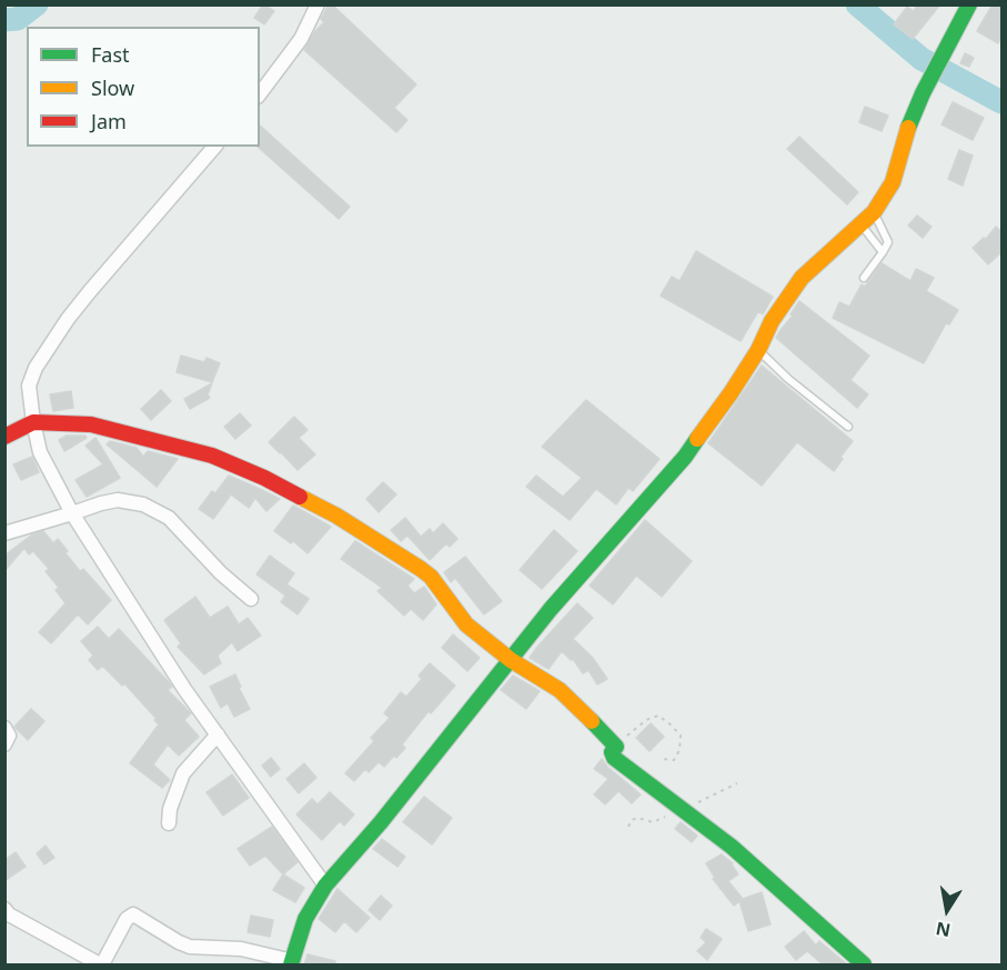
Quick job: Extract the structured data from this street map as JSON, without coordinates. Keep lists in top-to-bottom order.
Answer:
{
  "legend": ["Fast", "Slow", "Jam"],
  "north": "bottom"
}
